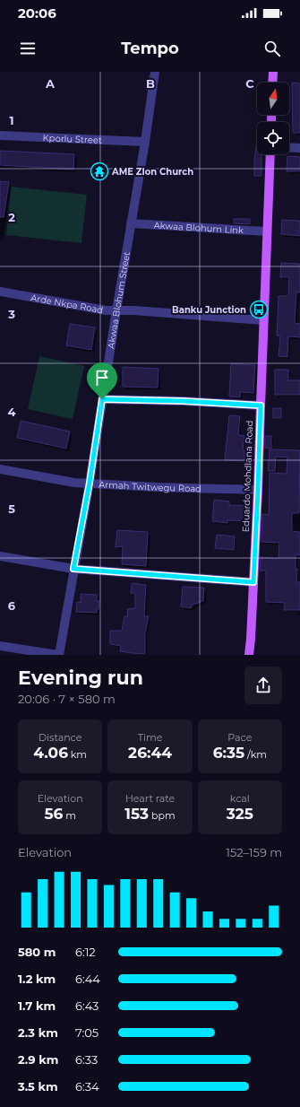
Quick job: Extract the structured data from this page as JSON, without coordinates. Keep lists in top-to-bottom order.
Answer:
{
  "streets": {
    "main road": ["Eduardo Mohdlana Road"],
    "street": [
      "Kporlu Street",
      "Akwaa Blohum Link",
      "Akwaa Blohum Street",
      "Arde Nkpa Road",
      "Armah Twitwegu Road"
    ]
  },
  "crossings": [
    ["Kporlu Street", "Akwaa Blohum Street"],
    ["Akwaa Blohum Link", "Akwaa Blohum Street"],
    ["Akwaa Blohum Link", "Eduardo Mohdlana Road"],
    ["Akwaa Blohum Street", "Arde Nkpa Road"],
    ["Akwaa Blohum Street", "Armah Twitwegu Road"],
    ["Arde Nkpa Road", "Eduardo Mohdlana Road"],
    ["Eduardo Mohdlana Road", "Armah Twitwegu Road"]
  ],
  "places": {
    "temple": ["AME ZIon Church"],
    "bus stop": ["Banku Junction"]
  },
  "north": "top",
  "page": {
    "status": "20:06",
    "header": "Tempo",
    "heading": ["Evening run", "20:06 · 7 × 580 m"],
    "stats": [
      ["Distance", "4.06 km"],
      ["Time", "26:44"],
      ["Pace", "6:35 /km"],
      ["Elevation", "56 m"],
      ["Heart rate", "153 bpm"],
      ["kcal", "325"]
    ],
    "chart": ["Elevation", "152–159 m"],
    "list": [
      {
        "name": "580 m",
        "note": "6:12"
      },
      {
        "name": "1.2 km",
        "note": "6:44"
      },
      {
        "name": "1.7 km",
        "note": "6:43"
      },
      {
        "name": "2.3 km",
        "note": "7:05"
      },
      {
        "name": "2.9 km",
        "note": "6:33"
      },
      {
        "name": "3.5 km",
        "note": "6:34"
      }
    ]
  },
  "grid": {
    "columns": ["A", "B", "C"],
    "rows": [
      "1",
      "2",
      "3",
      "4",
      "5",
      "6"
    ]
  }
}
